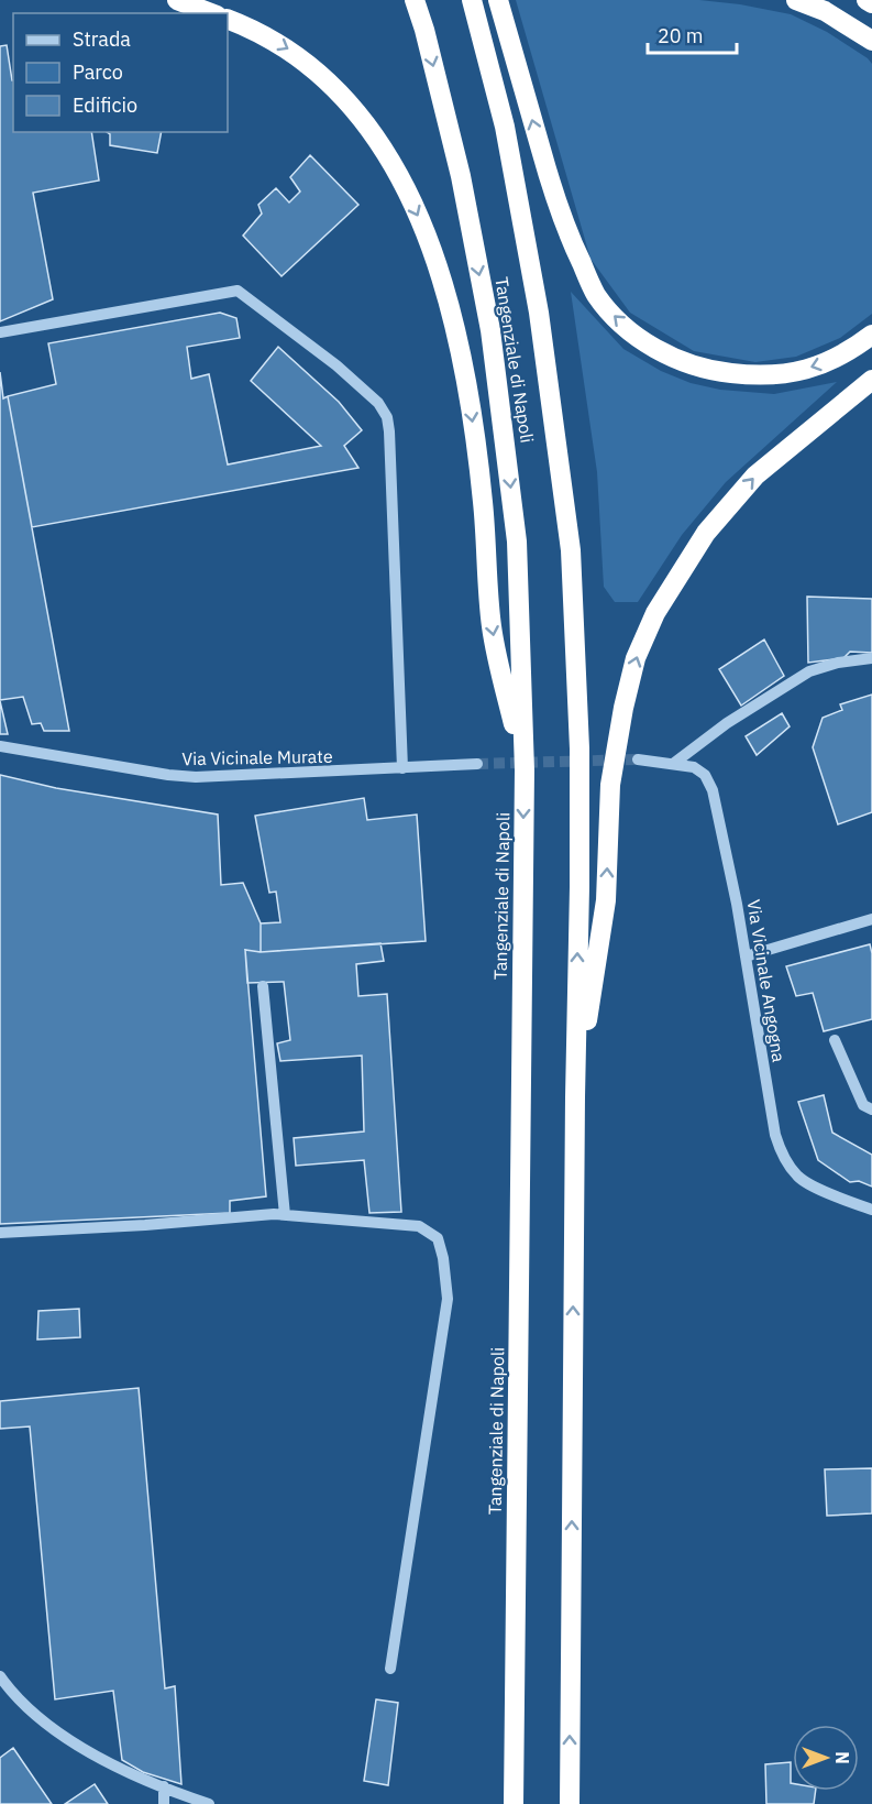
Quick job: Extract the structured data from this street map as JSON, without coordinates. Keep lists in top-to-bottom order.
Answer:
{
  "streets": {
    "highway": ["Tangenziale di Napoli"],
    "street": ["Via Vicinale Murate", "Via Vicinale Angogna"]
  },
  "legend": ["Strada", "Parco", "Edificio"],
  "scale_bar": "20 m",
  "north": "right"
}
